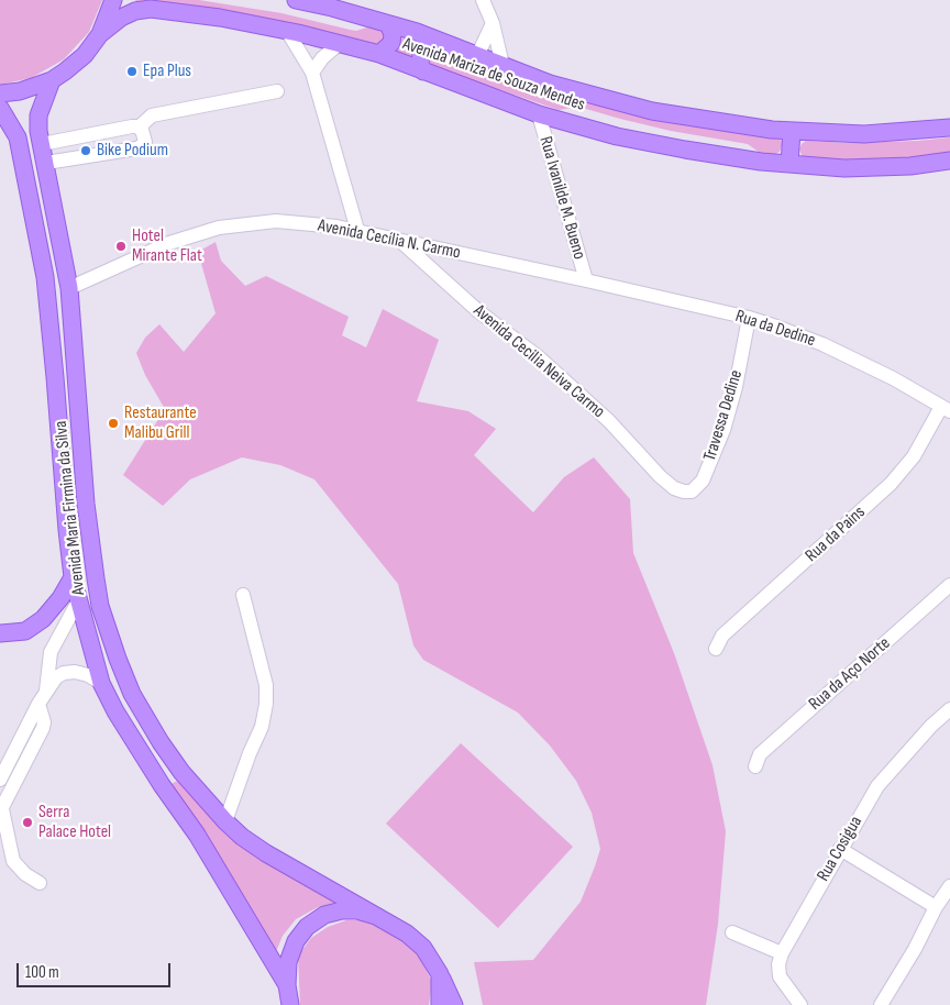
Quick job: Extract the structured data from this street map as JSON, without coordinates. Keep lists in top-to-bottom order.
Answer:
{
  "streets": {
    "main road": ["Avenida Mariza de Souza Mendes", "Avenida Maria Firmina da Silva"],
    "street": [
      "Rua Ivanilde M. Bueno",
      "Avenida Cecília N. Carmo",
      "Rua da Dedine",
      "Avenida Cecilia Neiva Carmo",
      "Travessa Dedine",
      "Rua da Pains",
      "Rua da Aço Norte",
      "Rua Cosigua"
    ]
  },
  "crossings": [
    ["Avenida Mariza de Souza Mendes", "Rua Ivanilde M. Bueno"],
    ["Rua Ivanilde M. Bueno", "Avenida Cecília N. Carmo"],
    ["Rua Ivanilde M. Bueno", "Rua da Dedine"],
    ["Avenida Cecília N. Carmo", "Rua da Dedine"],
    ["Avenida Cecília N. Carmo", "Avenida Cecilia Neiva Carmo"],
    ["Avenida Cecília N. Carmo", "Avenida Maria Firmina da Silva"],
    ["Rua da Dedine", "Travessa Dedine"],
    ["Rua da Dedine", "Rua da Pains"],
    ["Avenida Cecilia Neiva Carmo", "Travessa Dedine"]
  ],
  "places": [
    "Epa Plus",
    "Bike Podium",
    "Hotel Mirante Flat",
    "Restaurante Malibu Grill",
    "Serra Palace Hotel"
  ],
  "scale_bar": "100 m"
}
